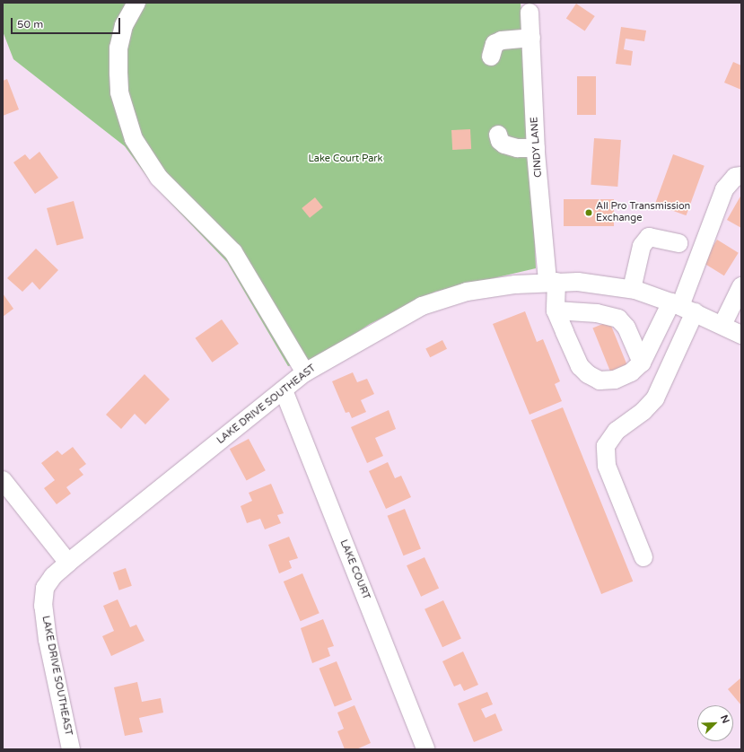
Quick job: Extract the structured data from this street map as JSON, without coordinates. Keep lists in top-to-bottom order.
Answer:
{
  "streets": {
    "street": ["CINDY LANE", "LAKE DRIVE SOUTHEAST", "LAKE COURT"]
  },
  "crossings": [
    ["CINDY LANE", "LAKE DRIVE SOUTHEAST"],
    ["LAKE DRIVE SOUTHEAST", "LAKE COURT"]
  ],
  "parks": ["Lake Court Park"],
  "places": ["All Pro Transmission Exchange"],
  "scale_bar": "50 m",
  "north": "top right"
}
